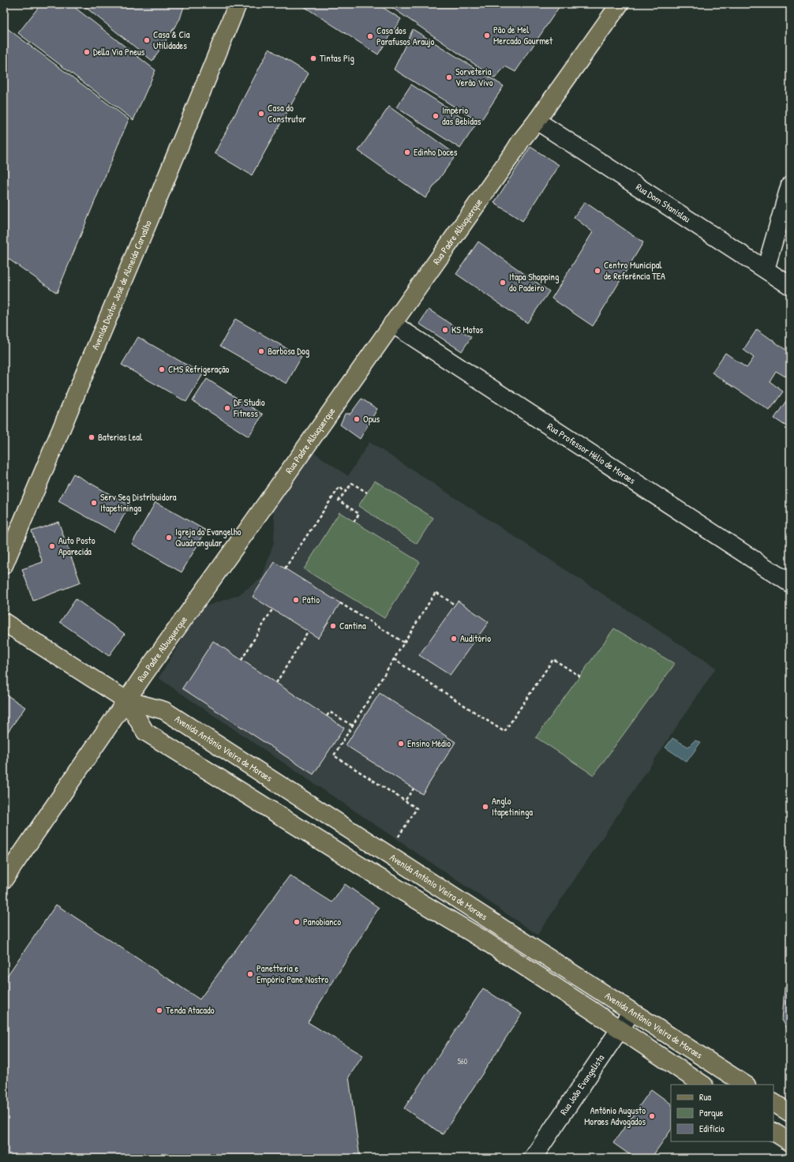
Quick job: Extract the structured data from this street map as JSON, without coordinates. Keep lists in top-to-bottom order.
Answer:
{
  "streets": {
    "main road": ["Rua Padre Albuquerque", "Avenida Doutor José de Almeida Carvalho", "Avenida Antônio Vieira de Moraes"],
    "street": ["Rua Dom Stanislau", "Rua Professor Hélio de Moraes", "Rua João Evangelista"]
  },
  "crossings": [
    ["Rua Dom Stanislau", "Rua Padre Albuquerque"],
    ["Rua Padre Albuquerque", "Rua Professor Hélio de Moraes"],
    ["Rua Padre Albuquerque", "Avenida Antônio Vieira de Moraes"],
    ["Avenida Antônio Vieira de Moraes", "Rua João Evangelista"]
  ],
  "places": [
    "Pão de Mel Mercado Gourmet",
    "Casa dos Parafusos Araujo",
    "Casa & Cia Utilidades",
    "Della Via Pneus",
    "Tintas Pig",
    "Sorveteria Verão Vivo",
    "Casa do Construtor",
    "Império das Bebidas",
    "Edinho Doces",
    "Centro Municipal de Referência TEA",
    "Itapa Shopping do Padeiro",
    "KS Motos",
    "Barbosa Dog",
    "CMS Refrigeração",
    "DF Studio Fitness",
    "Opus",
    "Baterias Leal",
    "Serv Seg Distribuidora Itapetininga",
    "Igreja do Evangelho Quadrangular",
    "Auto Posto Aparecida",
    "Pátio",
    "Cantina",
    "Auditório",
    "Ensino Médio",
    "Anglo Itapetininga",
    "Panobianco",
    "Panetteria e Empório Pane Nostro",
    "Tenda Atacado",
    "Antônio Augusto Moraes Advogados"
  ],
  "house_numbers": ["560"],
  "legend": ["Rua", "Parque", "Edifício"]
}
